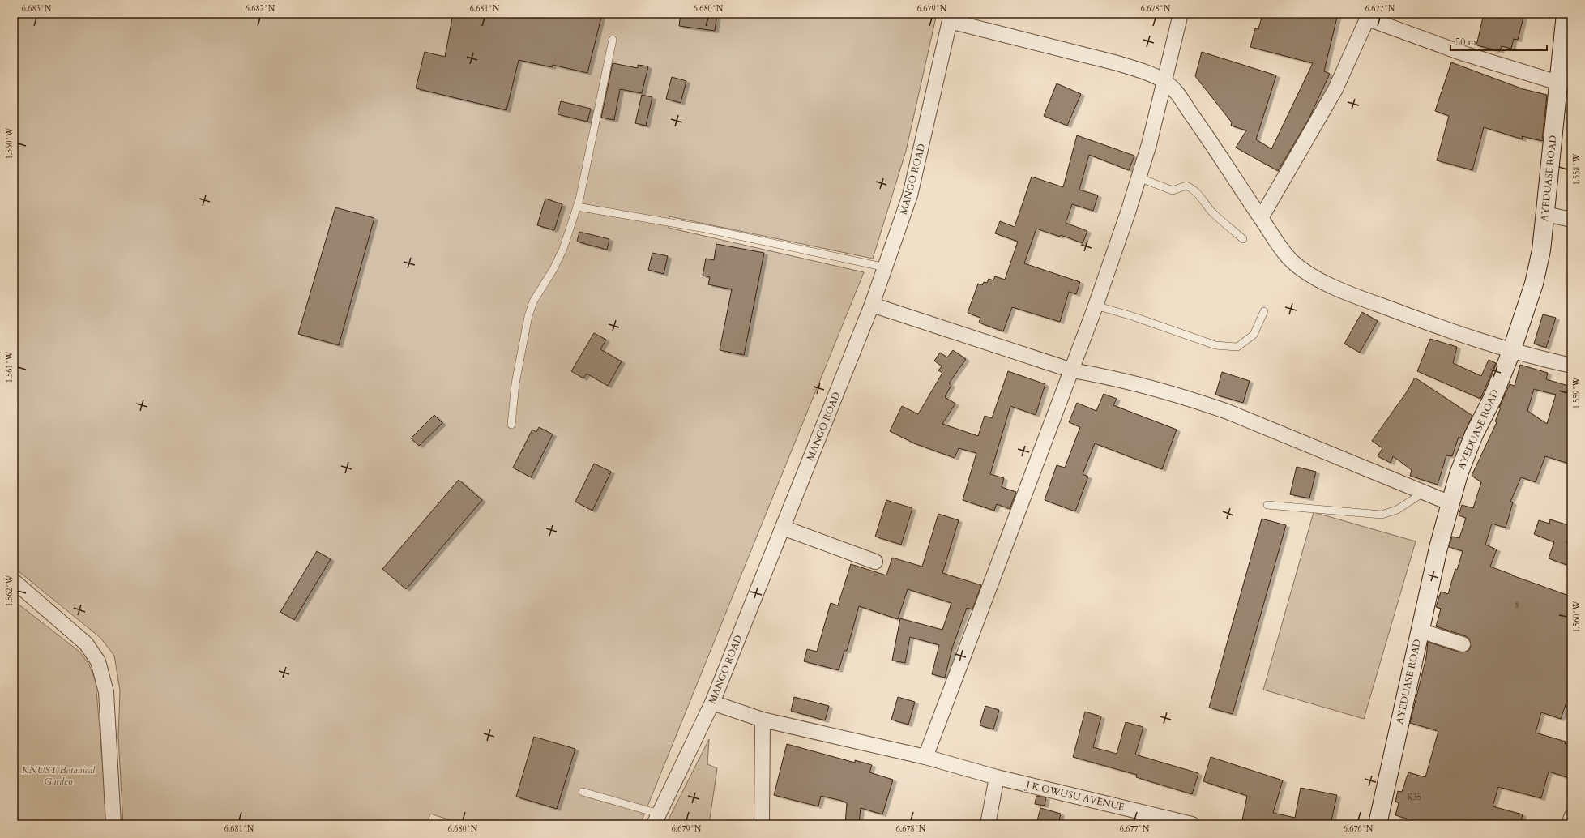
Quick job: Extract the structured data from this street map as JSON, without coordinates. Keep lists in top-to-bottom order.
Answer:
{
  "streets": {
    "street": ["AYEDUASE ROAD", "MANGO ROAD", "J K OWUSU AVENUE"]
  },
  "crossings": [
    ["MANGO ROAD", "J K OWUSU AVENUE"]
  ],
  "parks": ["KNUST Botanical Garden"],
  "house_numbers": ["8", "K35"],
  "scale_bar": "50 m",
  "coordinates": [
    "6.683°N",
    "6.682°N",
    "6.681°N",
    "6.680°N",
    "6.679°N",
    "6.678°N",
    "6.677°N",
    "1.560°W",
    "1.558°W",
    "1.561°W",
    "1.559°W",
    "1.562°W",
    "6.676°N"
  ]
}
